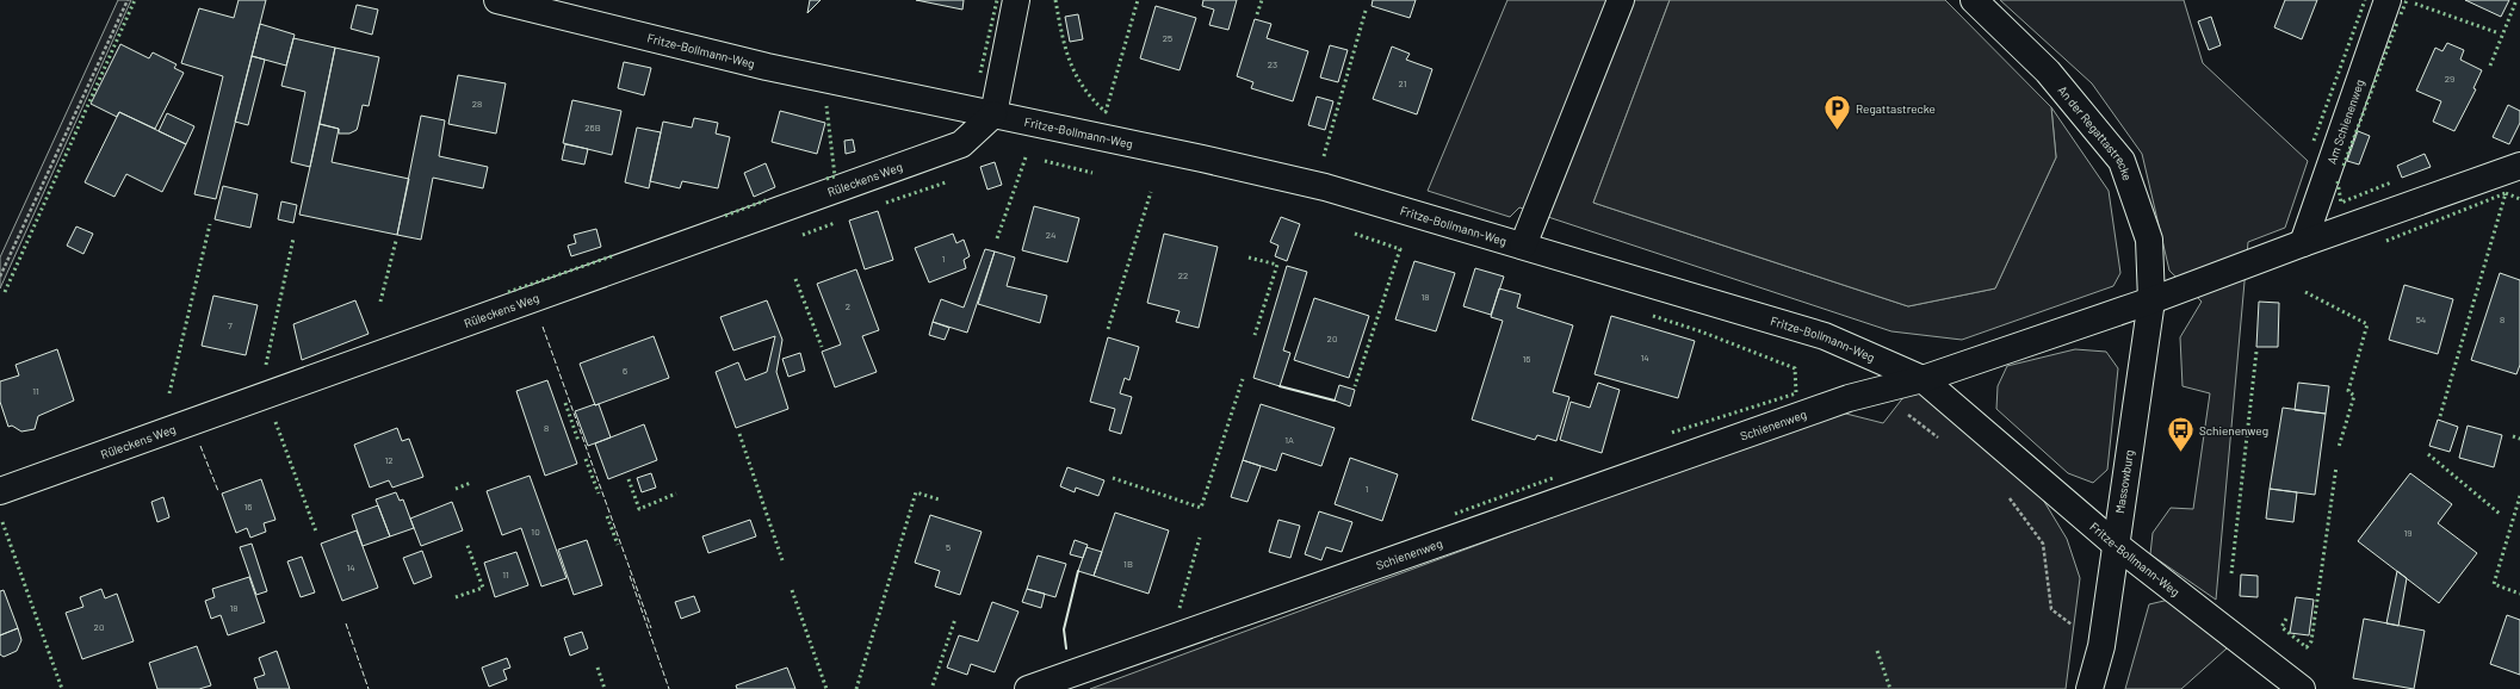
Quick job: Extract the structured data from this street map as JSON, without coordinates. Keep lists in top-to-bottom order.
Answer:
{
  "streets": {
    "street": [
      "Fritze-Bollmann-Weg",
      "Am Schienenweg",
      "An der Regattastrecke",
      "Rüleckens Weg",
      "Schienenweg",
      "Massowburg"
    ]
  },
  "crossings": [
    ["Fritze-Bollmann-Weg", "Rüleckens Weg"],
    ["Fritze-Bollmann-Weg", "Schienenweg"],
    ["Fritze-Bollmann-Weg", "Massowburg"],
    ["Am Schienenweg", "Schienenweg"],
    ["An der Regattastrecke", "Schienenweg"],
    ["An der Regattastrecke", "Massowburg"],
    ["Schienenweg", "Massowburg"]
  ],
  "places": {
    "parking": ["Regattastrecke"],
    "bus stop": ["Schienenweg"]
  },
  "house_numbers": [
    "25",
    "23",
    "29",
    "21",
    "28",
    "26B",
    "24",
    "1",
    "22",
    "18",
    "2",
    "54",
    "8",
    "7",
    "20",
    "14",
    "16",
    "6",
    "11",
    "8",
    "1A",
    "12",
    "1",
    "16",
    "10",
    "19",
    "5",
    "1B",
    "14",
    "11",
    "18",
    "20"
  ]
}
